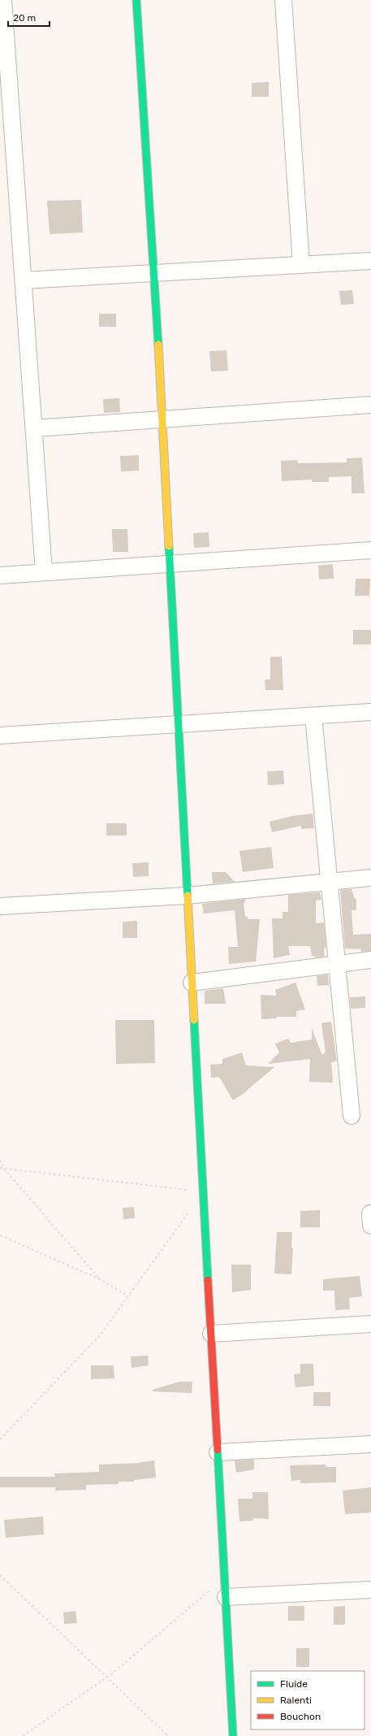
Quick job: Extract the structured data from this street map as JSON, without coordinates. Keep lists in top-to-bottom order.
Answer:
{
  "legend": ["Fluide", "Ralenti", "Bouchon"],
  "scale_bar": "20 m"
}
